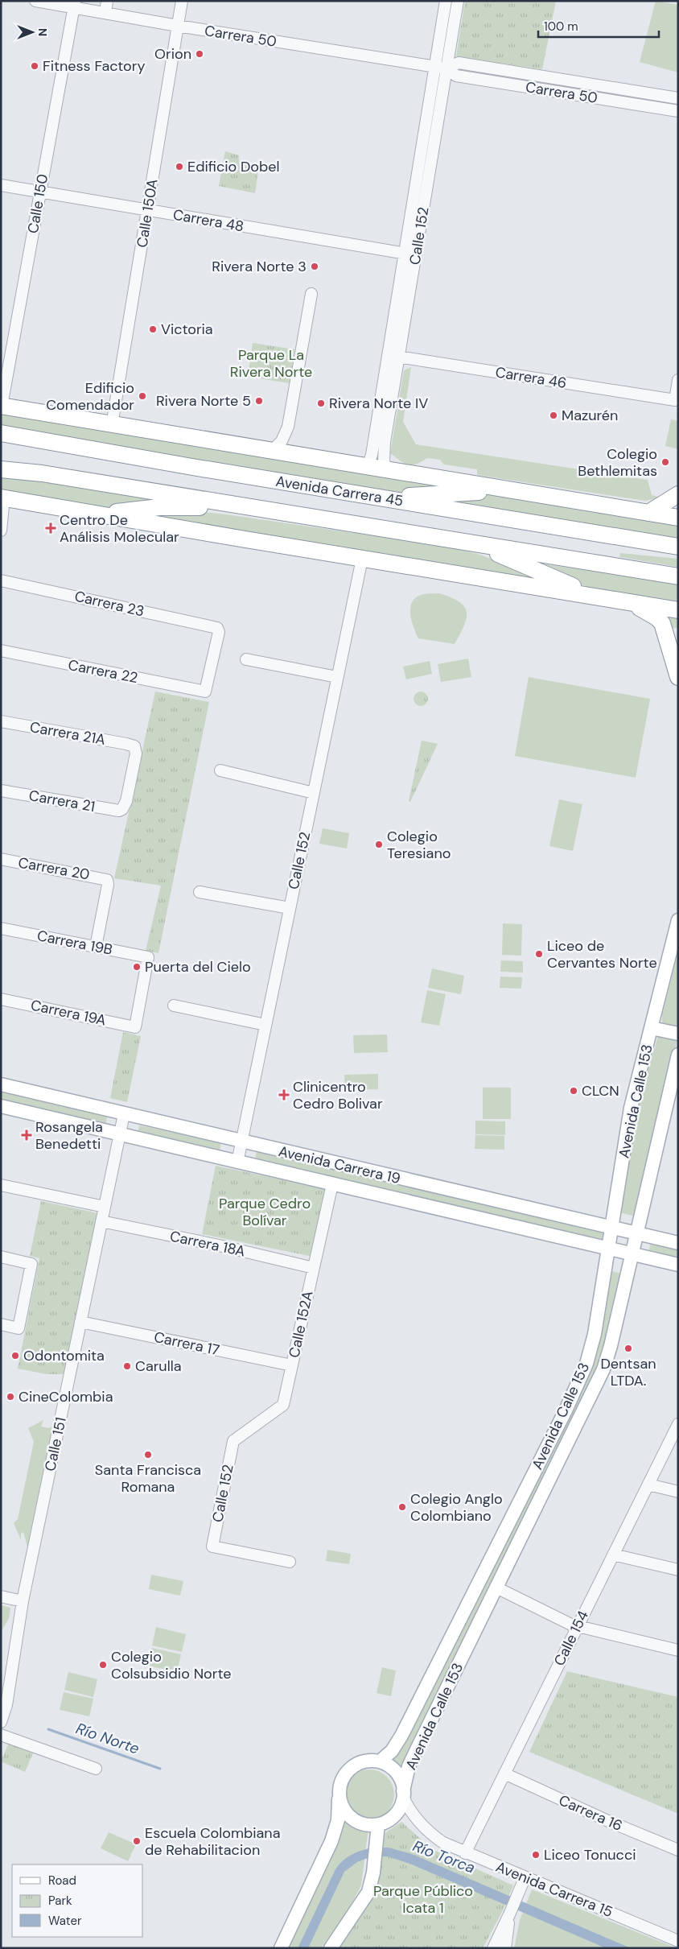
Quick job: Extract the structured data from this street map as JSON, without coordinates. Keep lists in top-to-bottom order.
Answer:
{
  "streets": {
    "highway": ["Avenida Carrera 45"],
    "main road": ["Avenida Calle 153", "Avenida Carrera 19"],
    "street": [
      "Carrera 50",
      "Calle 150",
      "Calle 150A",
      "Carrera 48",
      "Calle 152",
      "Carrera 46",
      "Carrera 23",
      "Carrera 22",
      "Carrera 21A",
      "Carrera 21",
      "Carrera 20",
      "Carrera 19B",
      "Carrera 19A",
      "Carrera 18A",
      "Calle 152A",
      "Carrera 17",
      "Calle 151",
      "Calle 154",
      "Carrera 16",
      "Avenida Carrera 15"
    ]
  },
  "crossings": [
    ["Carrera 50", "Calle 150"],
    ["Carrera 50", "Calle 150A"],
    ["Carrera 50", "Calle 152"],
    ["Calle 150", "Carrera 48"],
    ["Calle 150", "Avenida Carrera 45"],
    ["Calle 150A", "Carrera 48"],
    ["Calle 150A", "Avenida Carrera 45"],
    ["Carrera 48", "Calle 152"],
    ["Calle 152", "Carrera 46"],
    ["Calle 152", "Avenida Carrera 45"],
    ["Calle 152", "Avenida Carrera 19"],
    ["Calle 152", "Calle 152A"],
    ["Carrera 23", "Carrera 22"],
    ["Carrera 21A", "Carrera 21"],
    ["Carrera 20", "Carrera 19B"],
    ["Carrera 19B", "Carrera 19A"],
    ["Avenida Calle 153", "Avenida Carrera 19"],
    ["Avenida Calle 153", "Avenida Carrera 15"],
    ["Avenida Carrera 19", "Calle 152A"],
    ["Avenida Carrera 19", "Calle 151"],
    ["Carrera 18A", "Calle 152A"],
    ["Carrera 18A", "Calle 151"],
    ["Calle 152A", "Carrera 17"],
    ["Carrera 17", "Calle 151"],
    ["Calle 154", "Carrera 16"],
    ["Calle 154", "Avenida Carrera 15"]
  ],
  "water": ["Río Norte", "Río Torca"],
  "parks": ["Parque La Rivera Norte", "Parque Cedro Bolívar", "Parque Público Icata 1"],
  "places": {
    "other": [
      "Orion",
      "Fitness Factory",
      "Edificio Dobel",
      "Rivera Norte 3",
      "Victoria",
      "Edificio Comendador",
      "Rivera Norte 5",
      "Rivera Norte IV",
      "Mazurén",
      "Colegio Bethlemitas",
      "Colegio Teresiano",
      "Liceo de Cervantes Norte",
      "Puerta del Cielo",
      "CLCN",
      "Dentsan LTDA.",
      "Odontomita",
      "Carulla",
      "CineColombia",
      "Santa Francisca Romana",
      "Colegio Anglo Colombiano",
      "Colegio Colsubsidio Norte",
      "Escuela Colombiana de Rehabilitacion",
      "Liceo Tonucci"
    ],
    "health": ["Centro De Análisis Molecular", "Clinicentro Cedro Bolivar", "Rosangela Benedetti"]
  },
  "legend": ["Road", "Park", "Water"],
  "scale_bar": "100 m",
  "north": "right"
}
